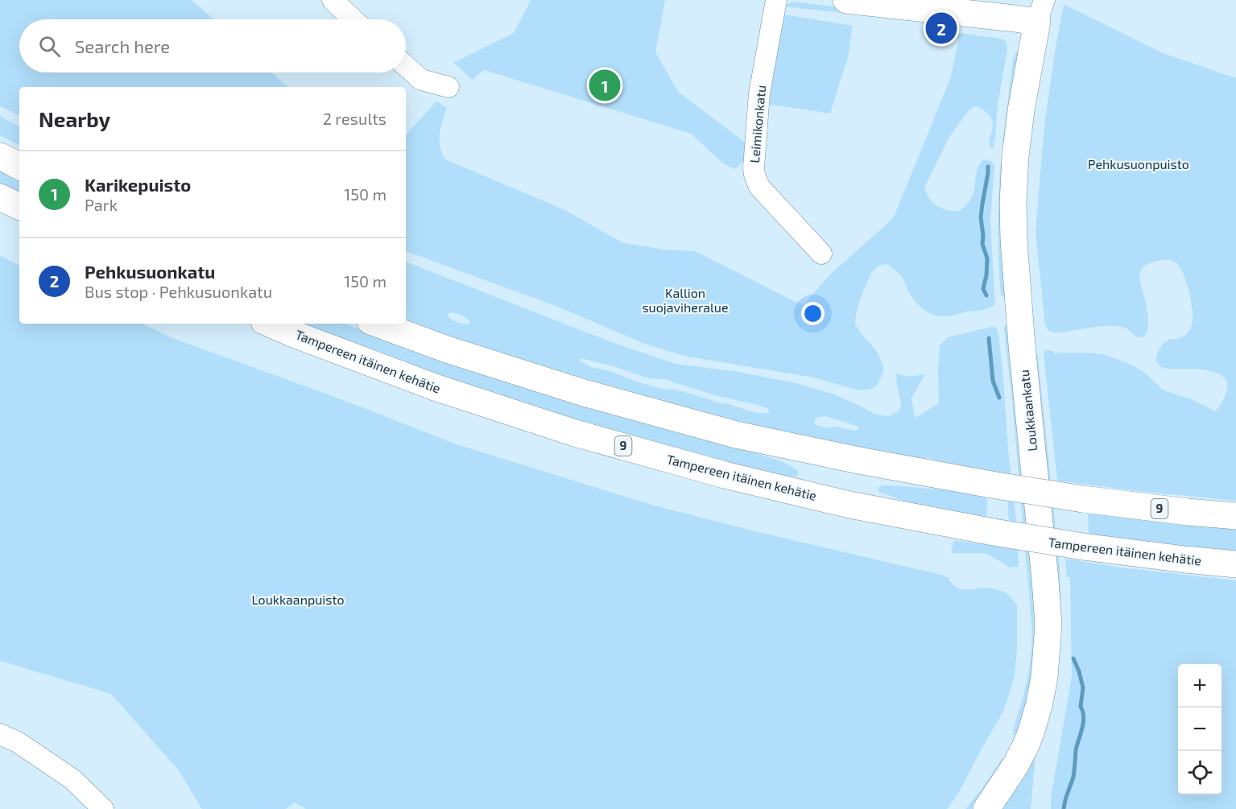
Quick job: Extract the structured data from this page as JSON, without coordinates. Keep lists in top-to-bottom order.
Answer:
{
  "streets": {
    "main road": ["Tampereen itäinen kehätie", "Loukkaankatu", "9"],
    "street": ["Leimikonkatu"]
  },
  "parks": ["Pehkusuonpuisto", "Kallion suojaviheralue", "Loukkaanpuisto"],
  "page": {
    "pins": ["2", "1"],
    "search": "Search here",
    "heading": ["Nearby", "2 results"],
    "list": [
      {
        "mark": "1",
        "name": "Karikepuisto",
        "note": "Park",
        "value": "150 m"
      },
      {
        "mark": "2",
        "name": "Pehkusuonkatu",
        "note": "Bus stop · Pehkusuonkatu",
        "value": "150 m"
      }
    ],
    "map_buttons": ["+", "−"]
  }
}
